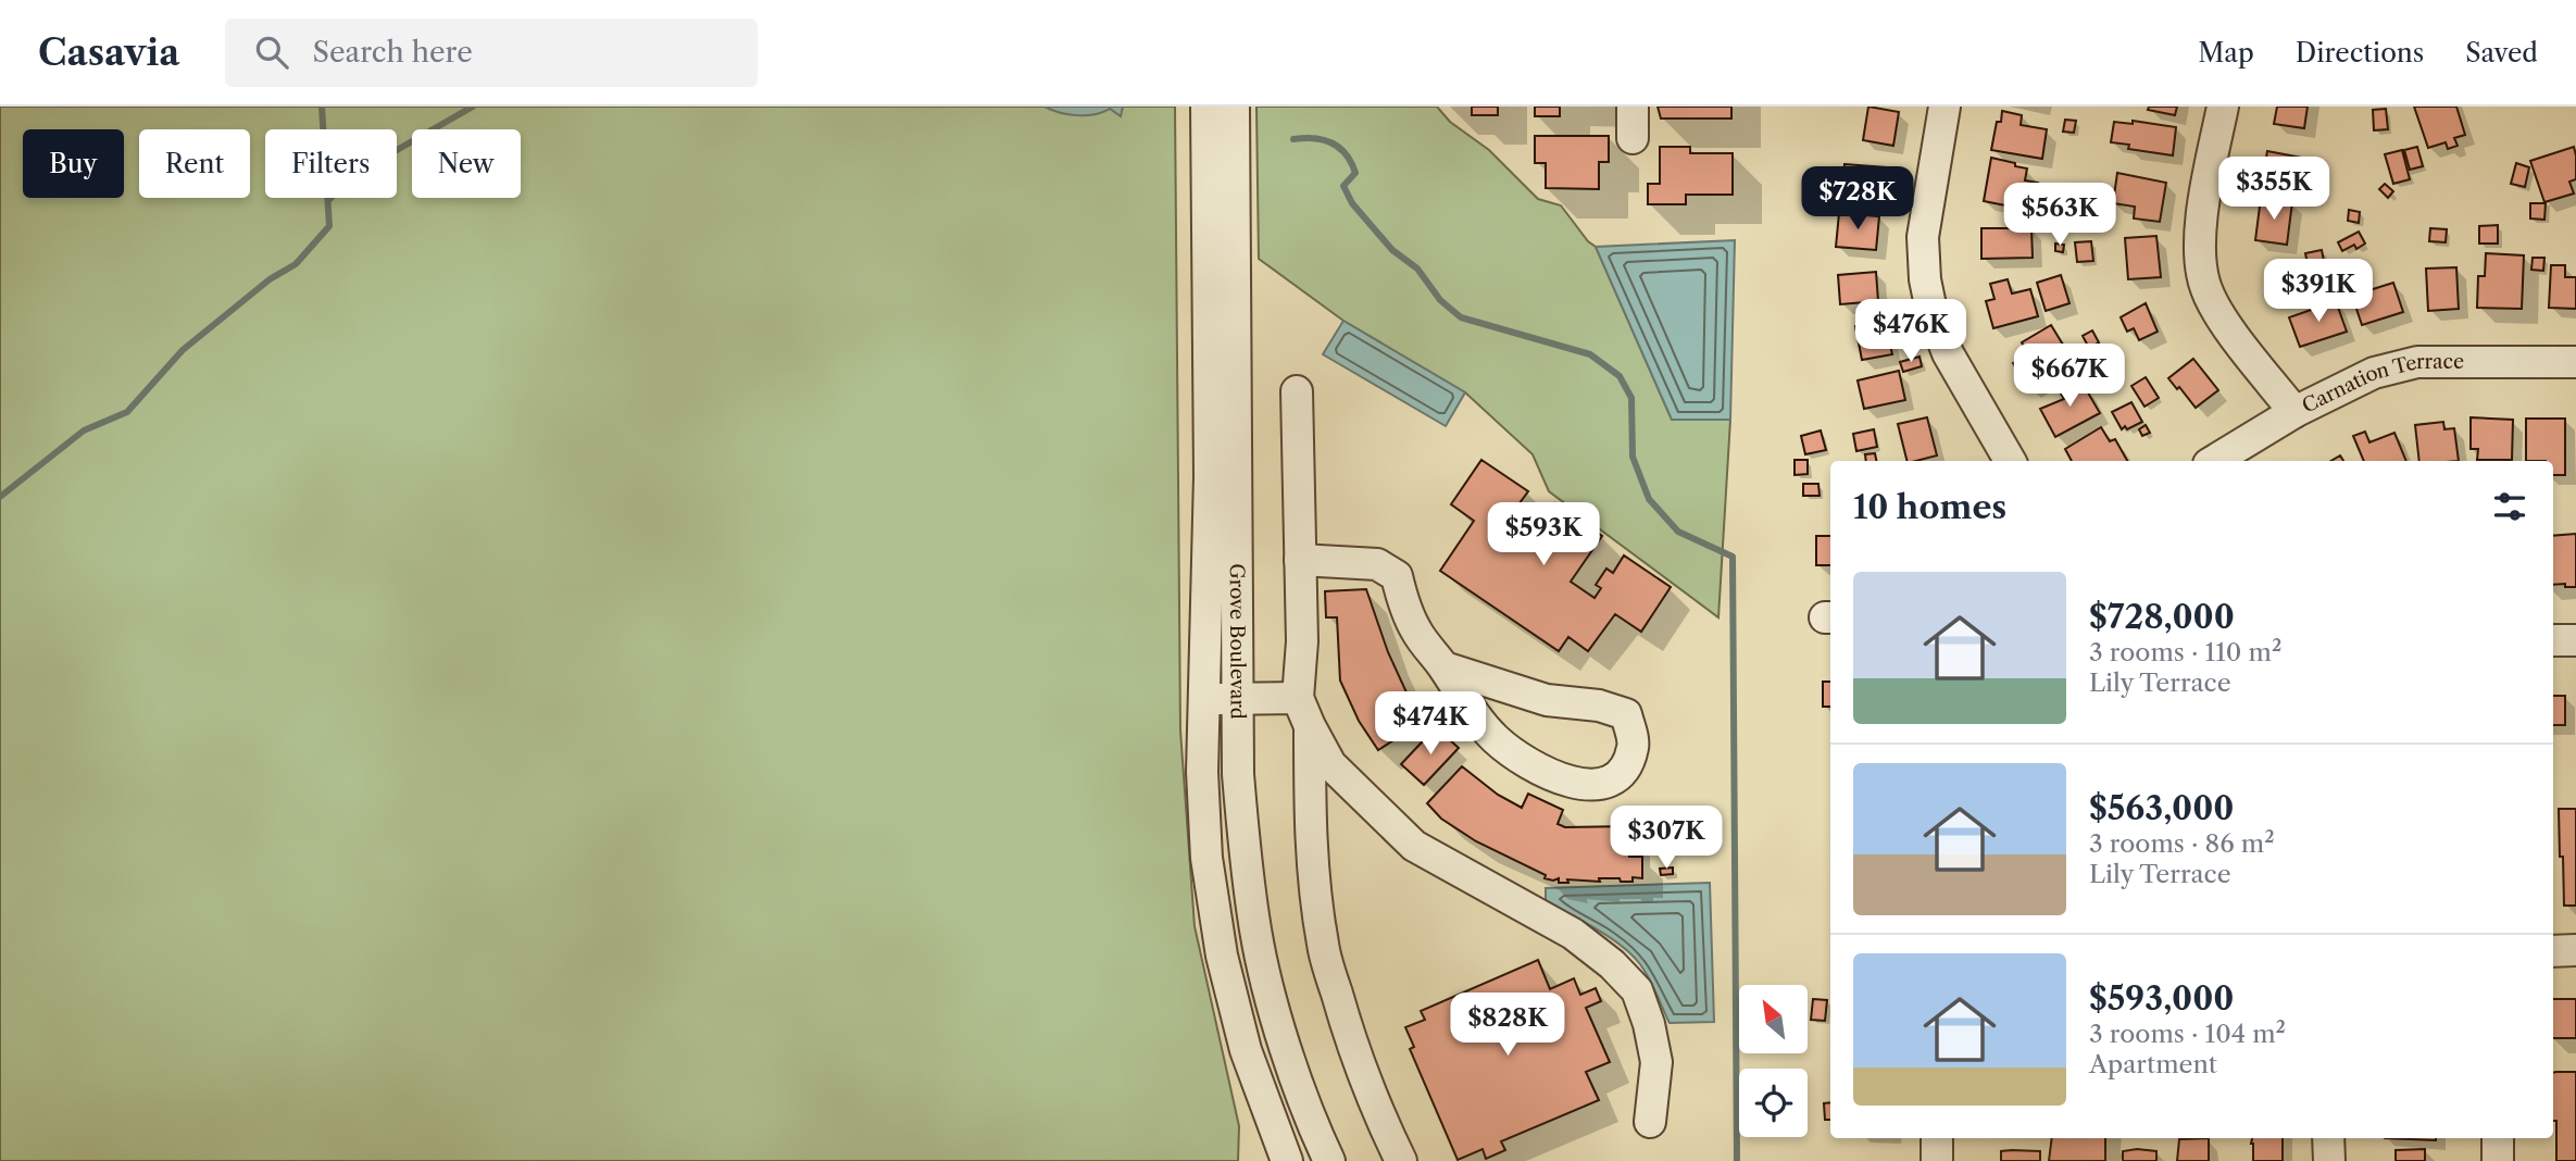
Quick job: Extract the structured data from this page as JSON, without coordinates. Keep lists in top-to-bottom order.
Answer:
{
  "streets": {
    "street": ["Carnation Terrace", "Grove Boulevard"]
  },
  "north": "top left",
  "page": {
    "header": "Casavia",
    "search": "Search here",
    "nav": ["Map", "Directions", "Saved"],
    "chip": [
      "Buy",
      "Rent",
      "Filters",
      "New"
    ],
    "price": [
      "$355K",
      "$728K",
      "$563K",
      "$391K",
      "$476K",
      "$667K",
      "$593K",
      "$474K",
      "$307K",
      "$828K"
    ],
    "heading": "10 homes",
    "list": [
      {
        "name": "$728,000",
        "note": "3 rooms · 110 m² · Lily Terrace"
      },
      {
        "name": "$563,000",
        "note": "3 rooms · 86 m² · Lily Terrace"
      },
      {
        "name": "$593,000",
        "note": "3 rooms · 104 m² · Apartment"
      }
    ]
  }
}
